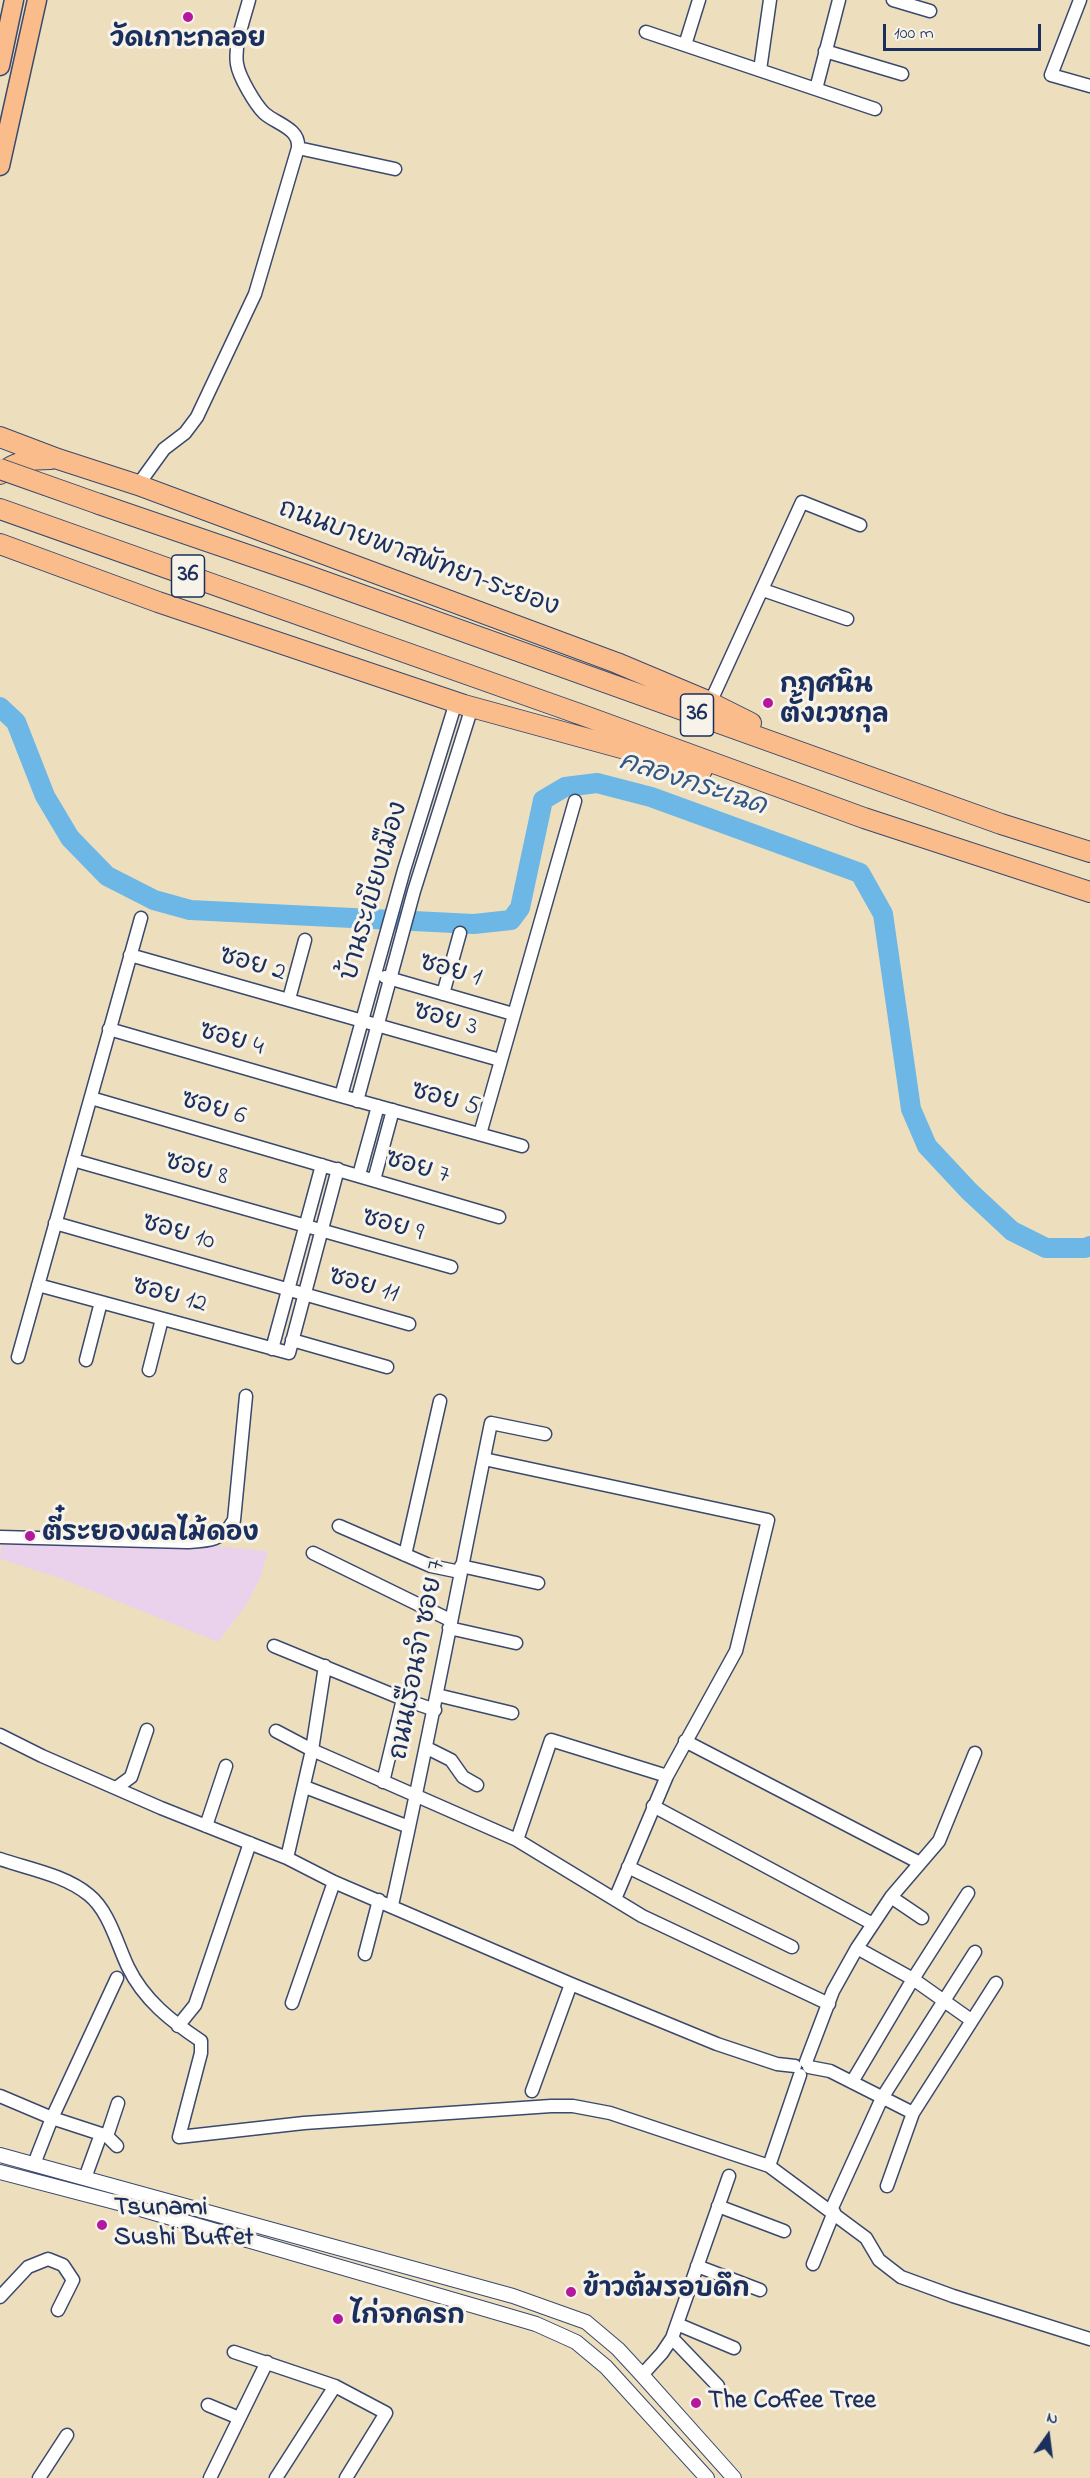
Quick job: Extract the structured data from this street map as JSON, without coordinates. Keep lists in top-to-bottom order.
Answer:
{
  "streets": {
    "highway": ["ถนนบายพาสพัทยา–ระยอง", "36"],
    "street": [
      "บ้านระเบียงเมือง",
      "ซอย 2",
      "ซอย 1",
      "ซอย 3",
      "ซอย 4",
      "ซอย 5",
      "ซอย 6",
      "ซอย 7",
      "ซอย 8",
      "ซอย 9",
      "ซอย 10",
      "ซอย 11",
      "ซอย 12",
      "ถนนเรือนจำ ซอย 7"
    ]
  },
  "crossings": [
    ["36", "บ้านระเบียงเมือง"],
    ["บ้านระเบียงเมือง", "ซอย 2"],
    ["บ้านระเบียงเมือง", "ซอย 1"],
    ["บ้านระเบียงเมือง", "ซอย 3"],
    ["บ้านระเบียงเมือง", "ซอย 4"],
    ["บ้านระเบียงเมือง", "ซอย 5"],
    ["ซอย 2", "ซอย 3"],
    ["ซอย 4", "ซอย 5"],
    ["ซอย 6", "ซอย 7"],
    ["ซอย 8", "ซอย 9"],
    ["ซอย 10", "ซอย 11"]
  ],
  "water": ["คลองกระเฉด"],
  "places": [
    "วัดเกาะกลอย",
    "กฤศนิน ตั้งเวชกุล",
    "ตี๋ระยองผลไม้ดอง",
    "Tsunami Sushi Buffet",
    "ข้าวต้มรอบดึก",
    "ไก่จกครก",
    "The Coffee Tree"
  ],
  "scale_bar": "100 m",
  "north": "top"
}
